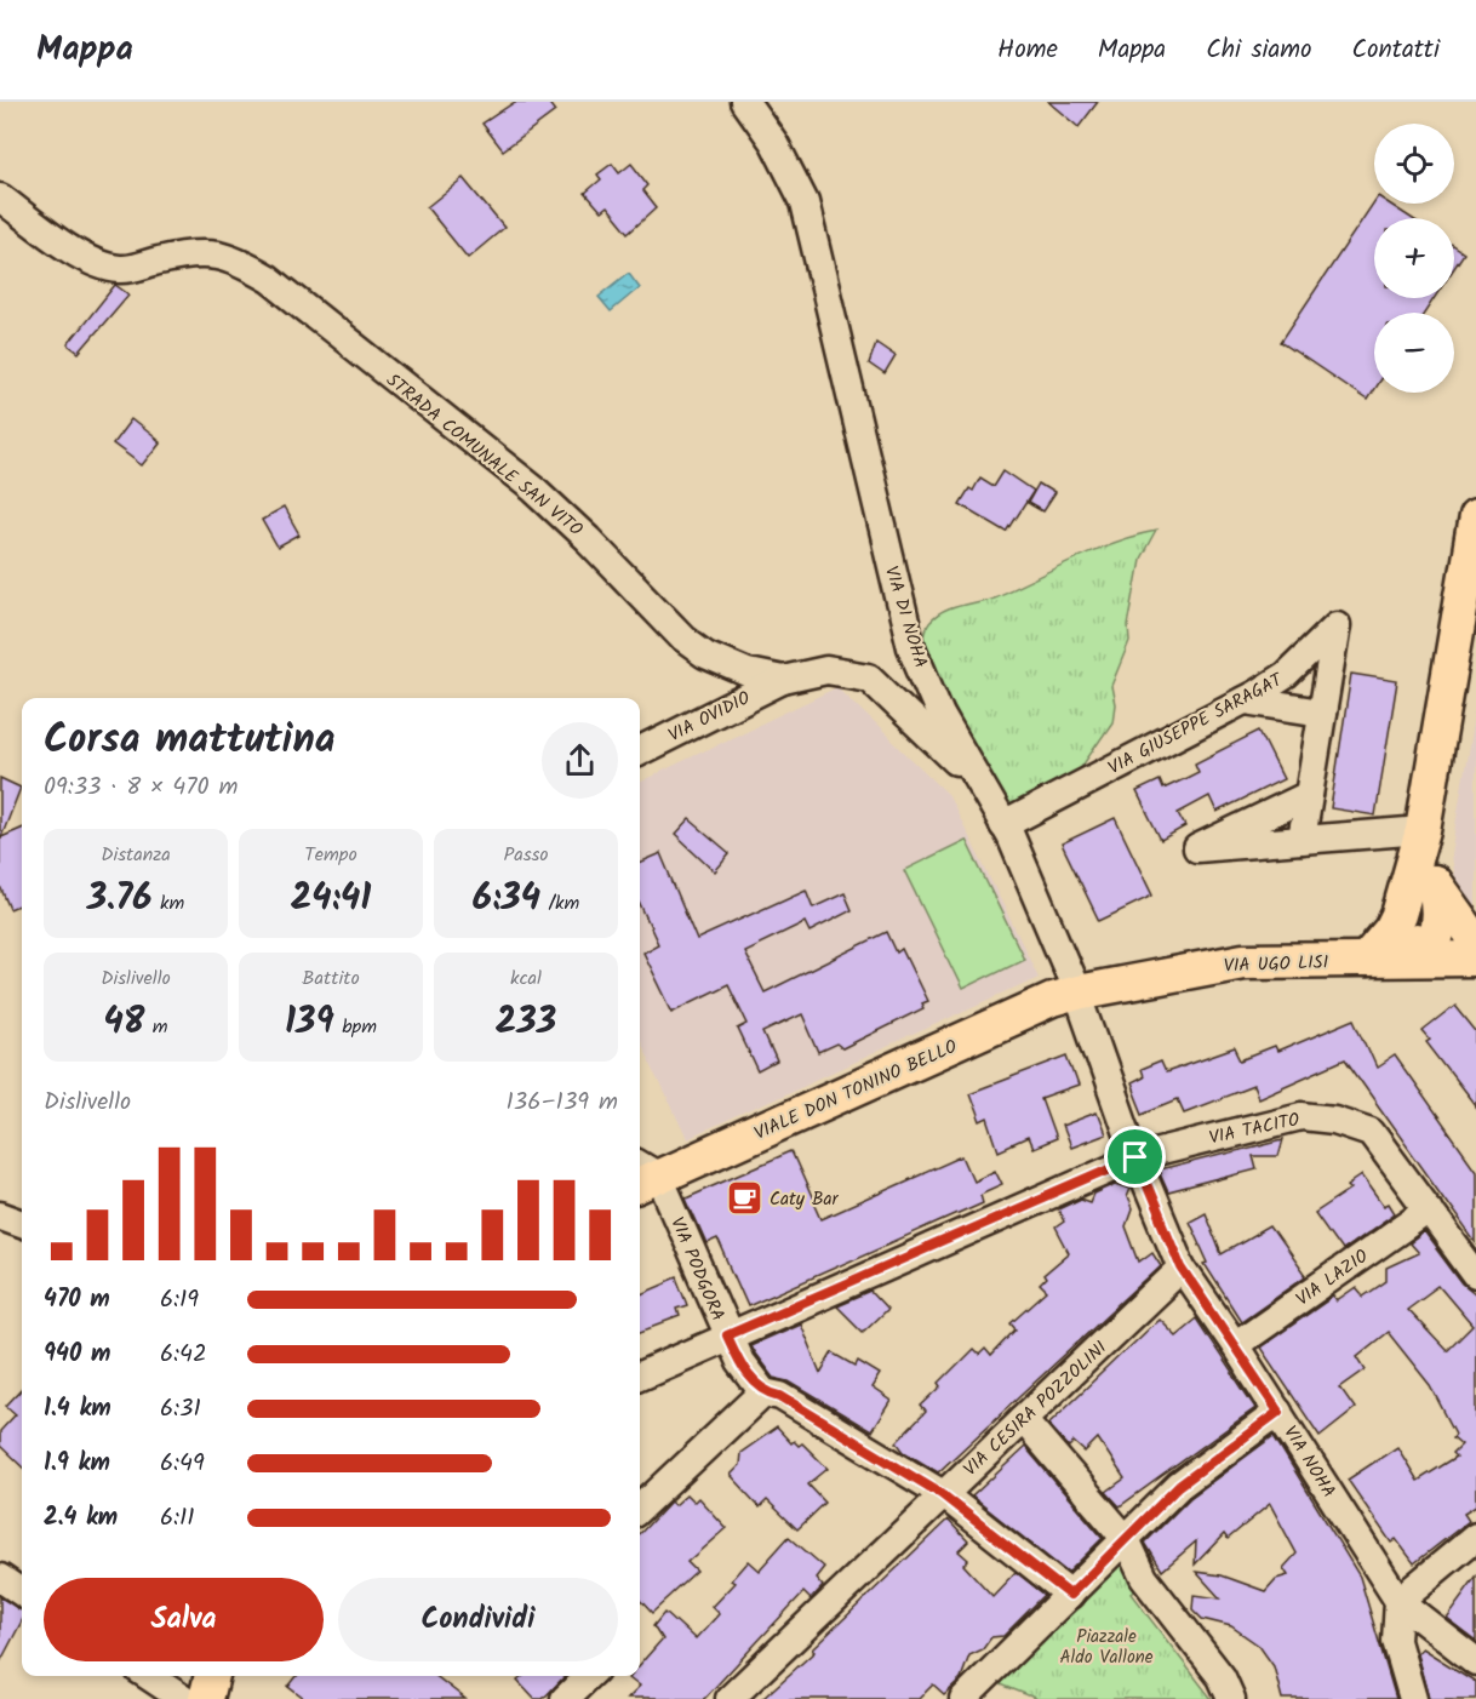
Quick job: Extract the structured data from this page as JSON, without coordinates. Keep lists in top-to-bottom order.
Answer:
{
  "streets": {
    "main road": ["VIA UGO LISI", "VIALE DON TONINO BELLO"],
    "street": [
      "STRADA COMUNALE SAN VITO",
      "VIA DI NOHA",
      "VIA OVIDIO",
      "VIA GIUSEPPE SARAGAT",
      "VIA TACITO",
      "VIA PODGORA",
      "VIA LAZIO",
      "VIA CESIRA POZZOLINI",
      "VIA NOHA"
    ]
  },
  "crossings": [
    ["STRADA COMUNALE SAN VITO", "VIA DI NOHA"],
    ["STRADA COMUNALE SAN VITO", "VIA OVIDIO"],
    ["VIA DI NOHA", "VIA GIUSEPPE SARAGAT"],
    ["VIA DI NOHA", "VIA UGO LISI"],
    ["VIA DI NOHA", "VIALE DON TONINO BELLO"],
    ["VIA DI NOHA", "VIA TACITO"],
    ["VIA DI NOHA", "VIA NOHA"],
    ["VIA UGO LISI", "VIALE DON TONINO BELLO"],
    ["VIALE DON TONINO BELLO", "VIA PODGORA"],
    ["VIA TACITO", "VIA PODGORA"],
    ["VIA TACITO", "VIA LAZIO"],
    ["VIA TACITO", "VIA NOHA"],
    ["VIA LAZIO", "VIA NOHA"],
    ["VIA CESIRA POZZOLINI", "VIA NOHA"]
  ],
  "parks": ["Piazzale Aldo Vallone"],
  "places": {
    "cafe": ["Caty Bar"]
  },
  "page": {
    "header": "Mappa",
    "nav": [
      "Home",
      "Mappa",
      "Chi siamo",
      "Contatti"
    ],
    "map_buttons": ["+", "−"],
    "heading": ["Corsa mattutina", "09:33 · 8 × 470 m"],
    "stats": [
      ["Distanza", "3.76 km"],
      ["Tempo", "24:41"],
      ["Passo", "6:34 /km"],
      ["Dislivello", "48 m"],
      ["Battito", "139 bpm"],
      ["kcal", "233"]
    ],
    "chart": ["Dislivello", "136–139 m"],
    "list": [
      {
        "name": "470 m",
        "note": "6:19"
      },
      {
        "name": "940 m",
        "note": "6:42"
      },
      {
        "name": "1.4 km",
        "note": "6:31"
      },
      {
        "name": "1.9 km",
        "note": "6:49"
      },
      {
        "name": "2.4 km",
        "note": "6:11"
      }
    ],
    "buttons": ["Salva", "Condividi"]
  }
}
